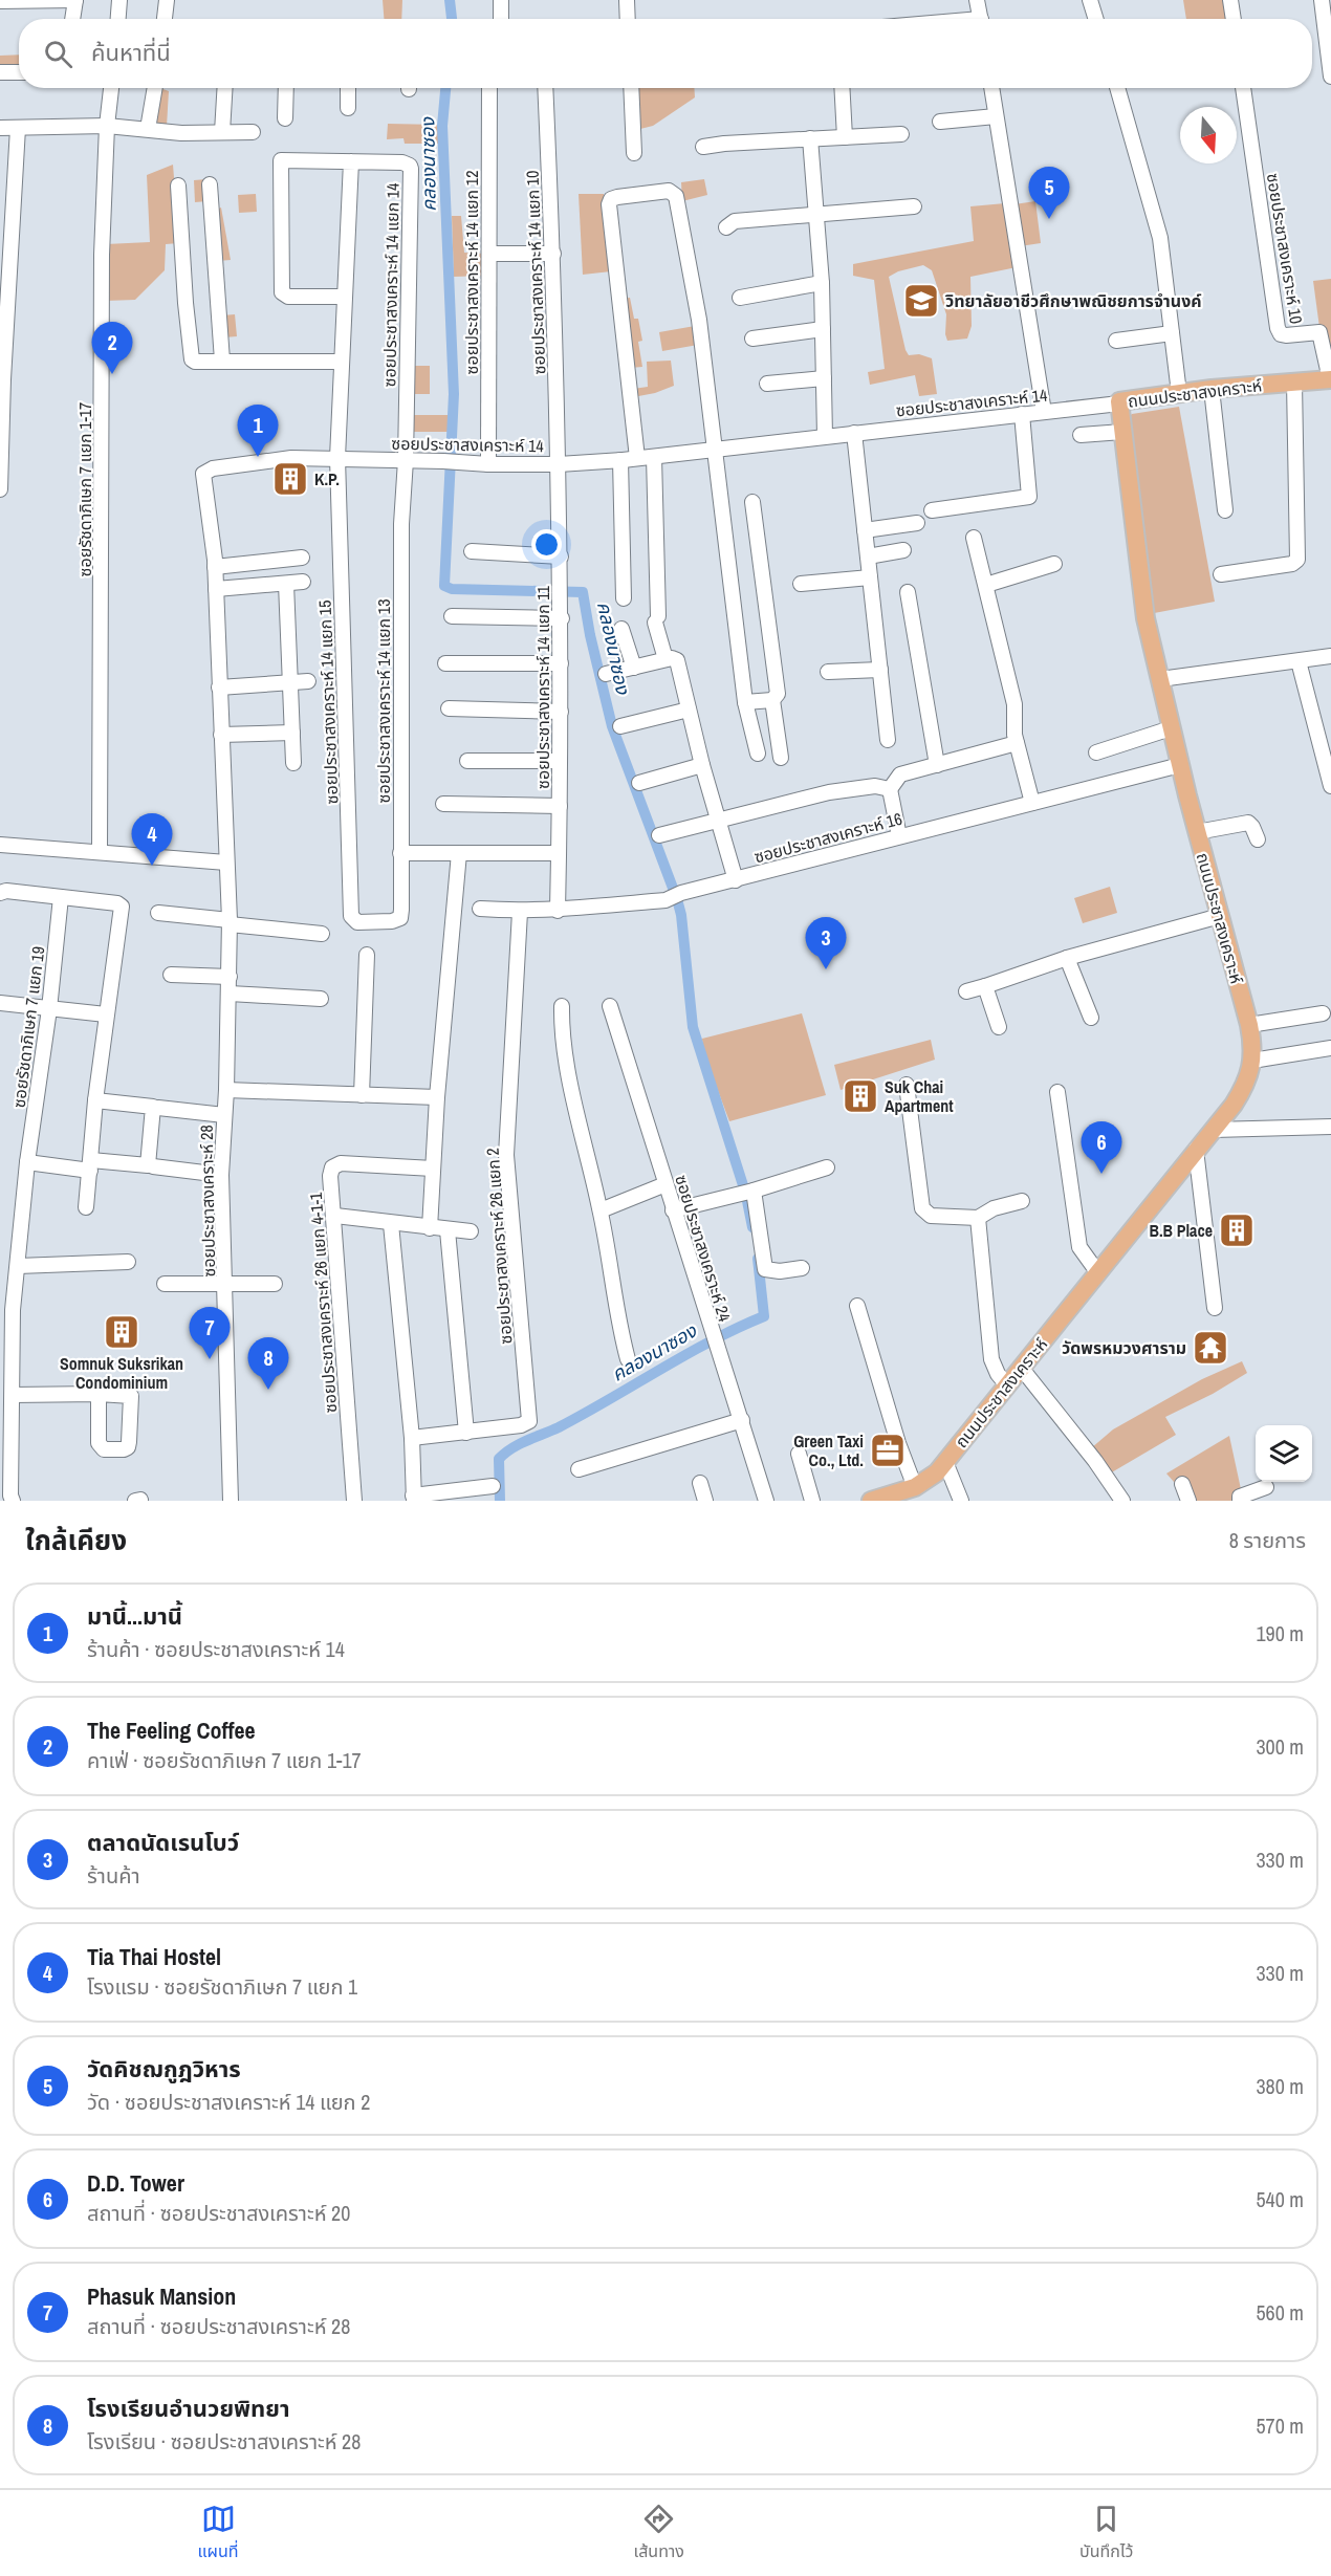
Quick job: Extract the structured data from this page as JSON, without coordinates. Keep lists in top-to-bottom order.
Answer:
{
  "streets": {
    "main road": ["ถนนประชาสงเคราะห์"],
    "street": [
      "ซอยประชาสงเคราะห์ 10",
      "ซอยประชาสงเคราะห์ 14 แยก 12",
      "ซอยประชาสงเคราะห์ 14 แยก 10",
      "ซอยประชาสงเคราะห์ 14 แยก 14",
      "ซอยประชาสงเคราะห์ 14",
      "ซอยรัชดาภิเษก 7 แยก 1-17",
      "ซอยประชาสงเคราะห์ 14 แยก 11",
      "ซอยประชาสงเคราะห์ 14 แยก 13",
      "ซอยประชาสงเคราะห์ 14 แยก 15",
      "ซอยประชาสงเคราะห์ 16",
      "ซอยรัชดาภิเษก 7 แยก 19",
      "ซอยประชาสงเคราะห์ 28",
      "ซอยประชาสงเคราะห์ 26 แยก 2",
      "ซอยประชาสงเคราะห์ 24",
      "ซอยประชาสงเคราะห์ 26 แยก 4-1-1"
    ]
  },
  "crossings": [
    ["ซอยประชาสงเคราะห์ 10", "ถนนประชาสงเคราะห์"],
    ["ซอยประชาสงเคราะห์ 14 แยก 12", "ซอยประชาสงเคราะห์ 14"],
    ["ซอยประชาสงเคราะห์ 14 แยก 10", "ซอยประชาสงเคราะห์ 14"],
    ["ซอยประชาสงเคราะห์ 14 แยก 10", "ซอยประชาสงเคราะห์ 14 แยก 11"],
    ["ซอยประชาสงเคราะห์ 14 แยก 14", "ซอยประชาสงเคราะห์ 14"],
    ["ซอยประชาสงเคราะห์ 14 แยก 14", "ซอยประชาสงเคราะห์ 14 แยก 13"],
    ["ซอยประชาสงเคราะห์ 14 แยก 14", "ซอยประชาสงเคราะห์ 14 แยก 15"],
    ["ถนนประชาสงเคราะห์", "ซอยประชาสงเคราะห์ 14"],
    ["ถนนประชาสงเคราะห์", "ซอยประชาสงเคราะห์ 16"],
    ["ซอยประชาสงเคราะห์ 14", "ซอยประชาสงเคราะห์ 14 แยก 11"],
    ["ซอยประชาสงเคราะห์ 14", "ซอยประชาสงเคราะห์ 14 แยก 13"],
    ["ซอยประชาสงเคราะห์ 14", "ซอยประชาสงเคราะห์ 14 แยก 15"],
    ["ซอยประชาสงเคราะห์ 14", "ซอยประชาสงเคราะห์ 28"],
    ["ซอยประชาสงเคราะห์ 14 แยก 11", "ซอยประชาสงเคราะห์ 16"],
    ["ซอยประชาสงเคราะห์ 14 แยก 13", "ซอยประชาสงเคราะห์ 14 แยก 15"],
    ["ซอยประชาสงเคราะห์ 16", "ซอยประชาสงเคราะห์ 26 แยก 2"]
  ],
  "water": ["คลองนาซอง"],
  "places": {
    "school or university": ["วิทยาลัยอาชีวศึกษาพณิชยการจำนงค์"],
    "building": [
      "K.P.",
      "Suk Chai Apartment",
      "B.B Place",
      "Somnuk Suksrikan Condominium"
    ],
    "temple": ["วัดพรหมวงศาราม"],
    "office": ["Green Taxi Co., Ltd."]
  },
  "north": "bottom",
  "page": {
    "search": "ค้นหาที่นี่",
    "pins": [
      "5",
      "2",
      "1",
      "4",
      "3",
      "6",
      "7",
      "8"
    ],
    "heading": ["ใกล้เคียง", "8 รายการ"],
    "list": [
      {
        "mark": "1",
        "name": "มานี้...มานี้",
        "note": "ร้านค้า · ซอยประชาสงเคราะห์ 14",
        "value": "190 m"
      },
      {
        "mark": "2",
        "name": "The Feeling Coffee",
        "note": "คาเฟ่ · ซอยรัชดาภิเษก 7 แยก 1-17",
        "value": "300 m"
      },
      {
        "mark": "3",
        "name": "ตลาดนัดเรนโบว์",
        "note": "ร้านค้า",
        "value": "330 m"
      },
      {
        "mark": "4",
        "name": "Tia Thai Hostel",
        "note": "โรงแรม · ซอยรัชดาภิเษก 7 แยก 1",
        "value": "330 m"
      },
      {
        "mark": "5",
        "name": "วัดคิชฌกูฎวิหาร",
        "note": "วัด · ซอยประชาสงเคราะห์ 14 แยก 2",
        "value": "380 m"
      },
      {
        "mark": "6",
        "name": "D.D. Tower",
        "note": "สถานที่ · ซอยประชาสงเคราะห์ 20",
        "value": "540 m"
      },
      {
        "mark": "7",
        "name": "Phasuk Mansion",
        "note": "สถานที่ · ซอยประชาสงเคราะห์ 28",
        "value": "560 m"
      },
      {
        "mark": "8",
        "name": "โรงเรียนอำนวยพิทยา",
        "note": "โรงเรียน · ซอยประชาสงเคราะห์ 28",
        "value": "570 m"
      }
    ],
    "nav": ["แผนที่", "เส้นทาง", "บันทึกไว้"]
  }
}
